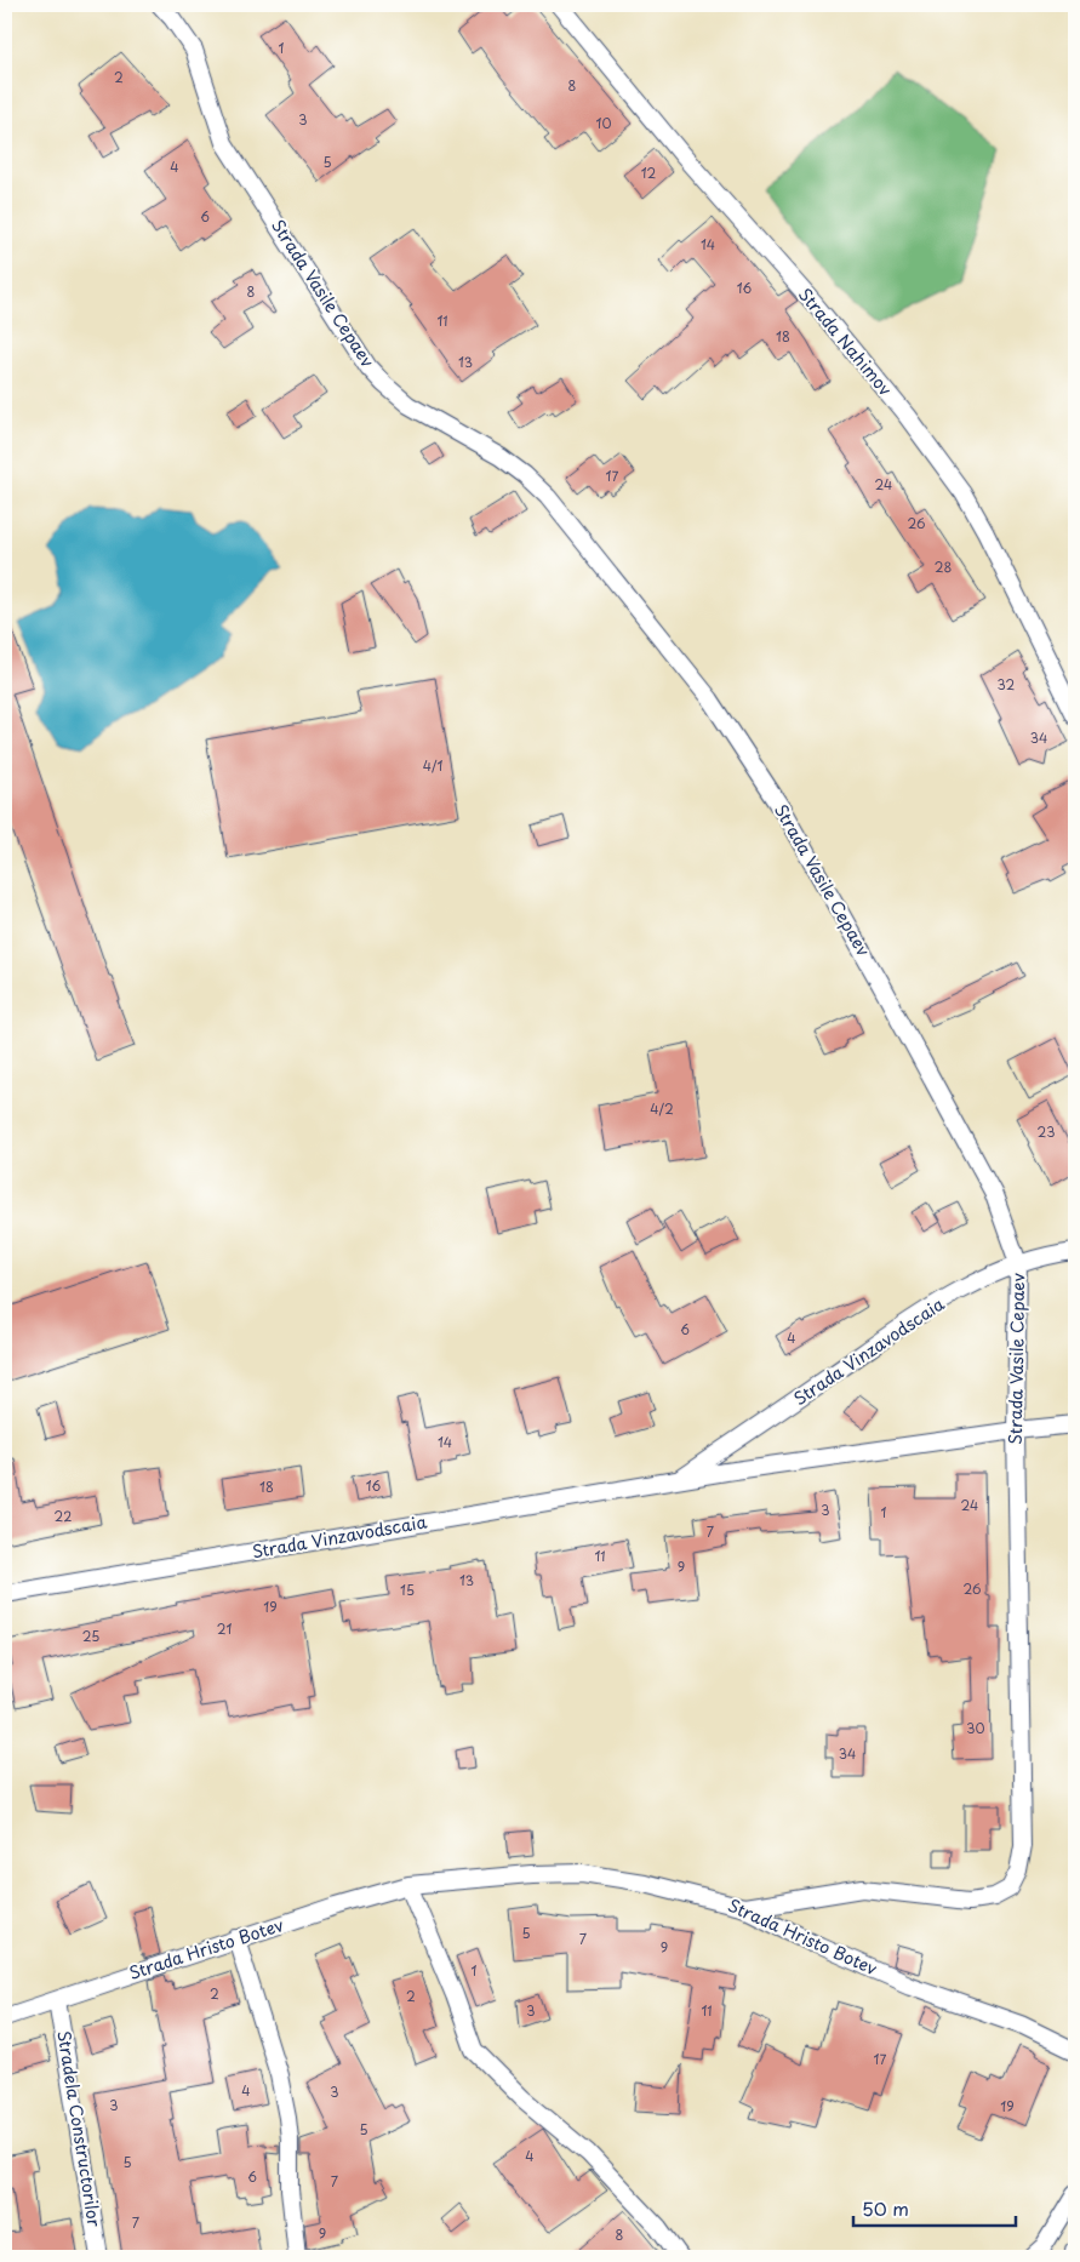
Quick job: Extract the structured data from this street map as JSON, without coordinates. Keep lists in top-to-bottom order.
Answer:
{
  "streets": {
    "street": [
      "Strada Vasile Cepaev",
      "Strada Nahimov",
      "Strada Vinzavodscaia",
      "Strada Hristo Botev",
      "Stradela Constructorilor"
    ]
  },
  "crossings": [
    ["Strada Vasile Cepaev", "Strada Vinzavodscaia"],
    ["Strada Vasile Cepaev", "Strada Hristo Botev"],
    ["Strada Hristo Botev", "Stradela Constructorilor"]
  ],
  "house_numbers": [
    "1",
    "2",
    "8",
    "3",
    "10",
    "5",
    "4",
    "12",
    "6",
    "14",
    "16",
    "8",
    "11",
    "18",
    "13",
    "17",
    "24",
    "26",
    "28",
    "32",
    "34",
    "4/1",
    "4/2",
    "23",
    "6",
    "4",
    "14",
    "16",
    "18",
    "24",
    "3",
    "1",
    "22",
    "7",
    "11",
    "9",
    "13",
    "26",
    "15",
    "19",
    "21",
    "25",
    "30",
    "34",
    "5",
    "7",
    "9",
    "1",
    "2",
    "2",
    "3",
    "11",
    "17",
    "4",
    "3",
    "3",
    "19",
    "5",
    "4",
    "5",
    "6",
    "7",
    "7",
    "9",
    "8"
  ],
  "scale_bar": "50 m"
}
